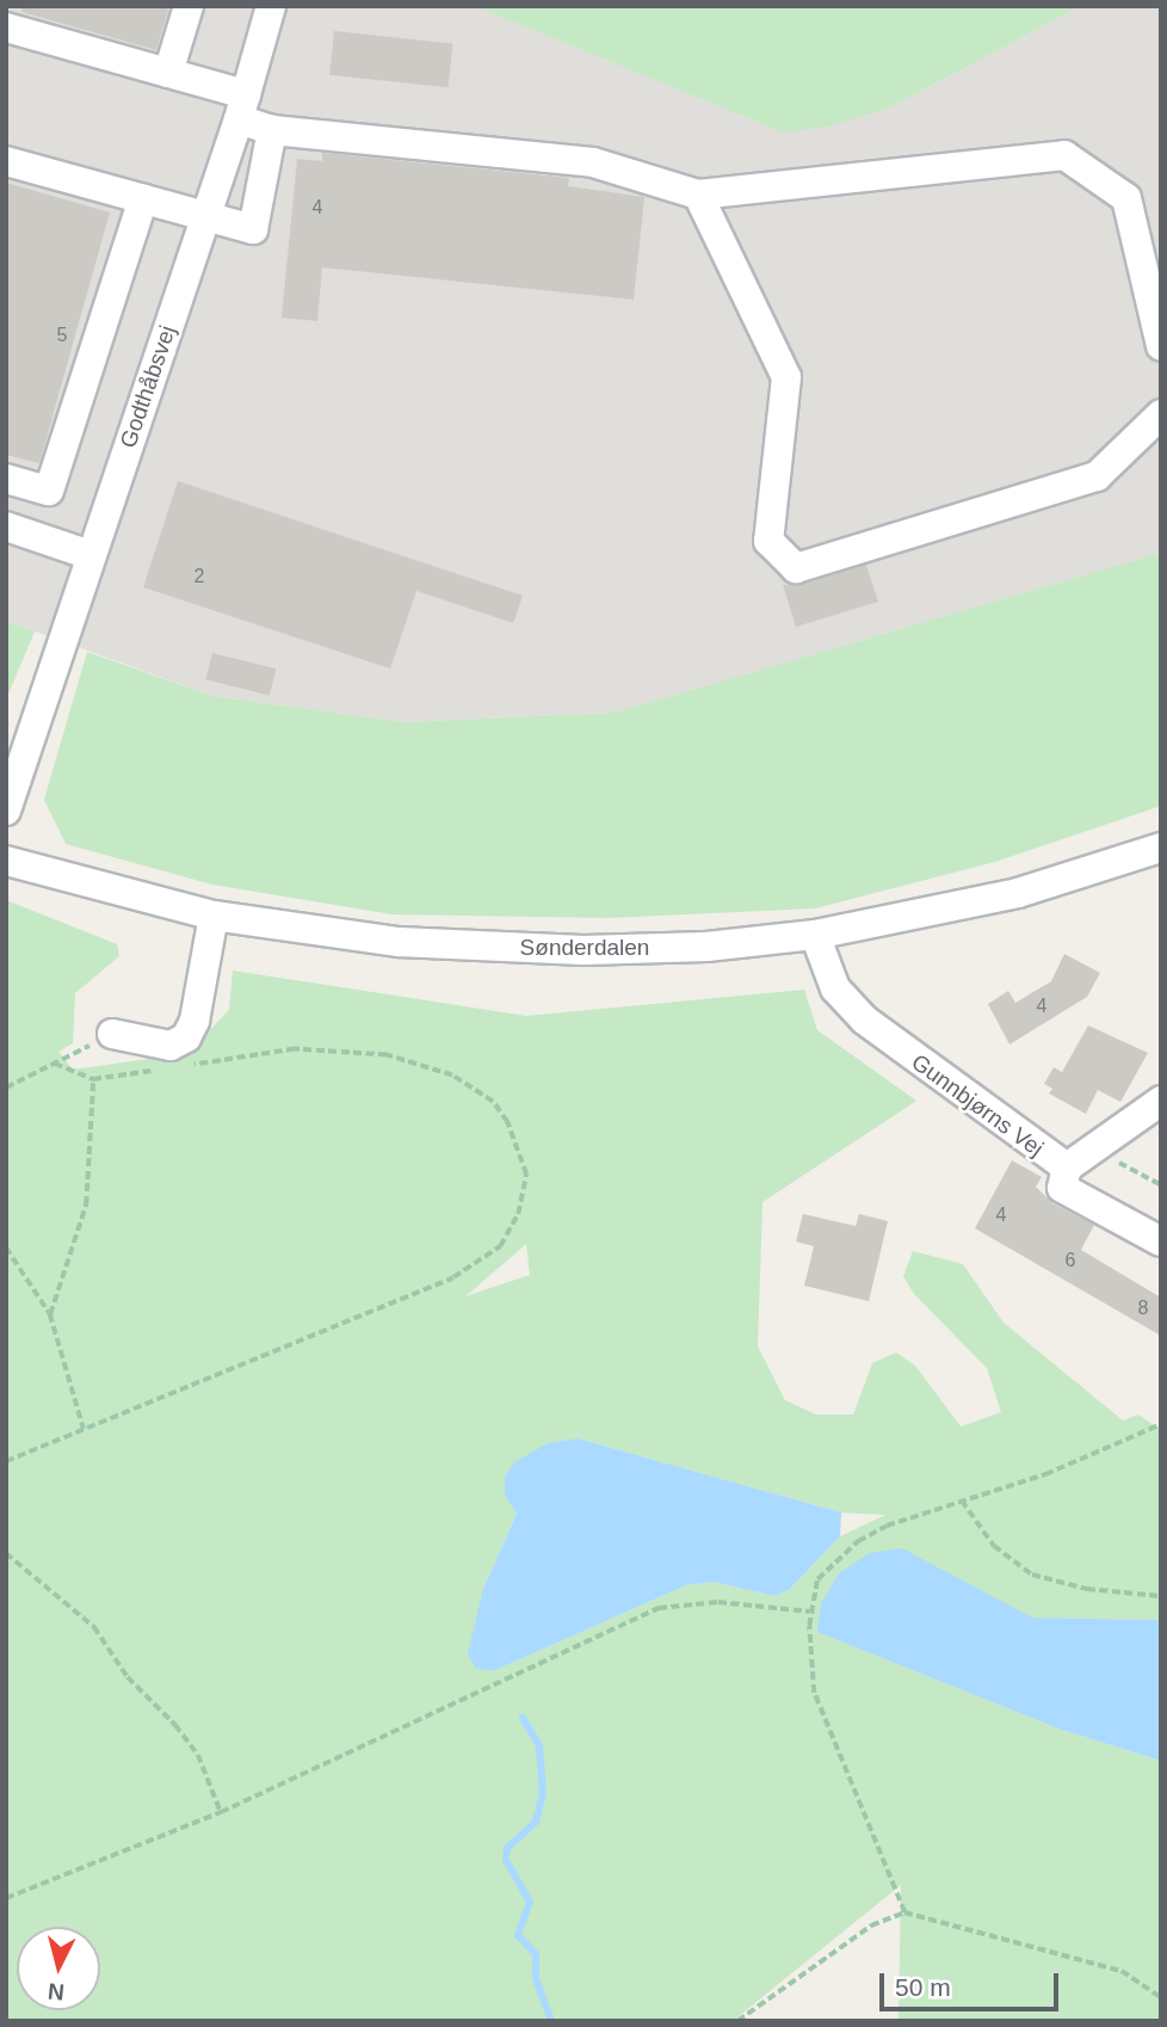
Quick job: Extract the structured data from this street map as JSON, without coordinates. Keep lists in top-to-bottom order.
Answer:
{
  "streets": {
    "street": ["Godthåbsvej", "Sønderdalen", "Gunnbjørns Vej"]
  },
  "crossings": [
    ["Sønderdalen", "Gunnbjørns Vej"]
  ],
  "house_numbers": [
    "4",
    "5",
    "2",
    "4",
    "4",
    "6",
    "8"
  ],
  "scale_bar": "50 m",
  "north": "bottom"
}
